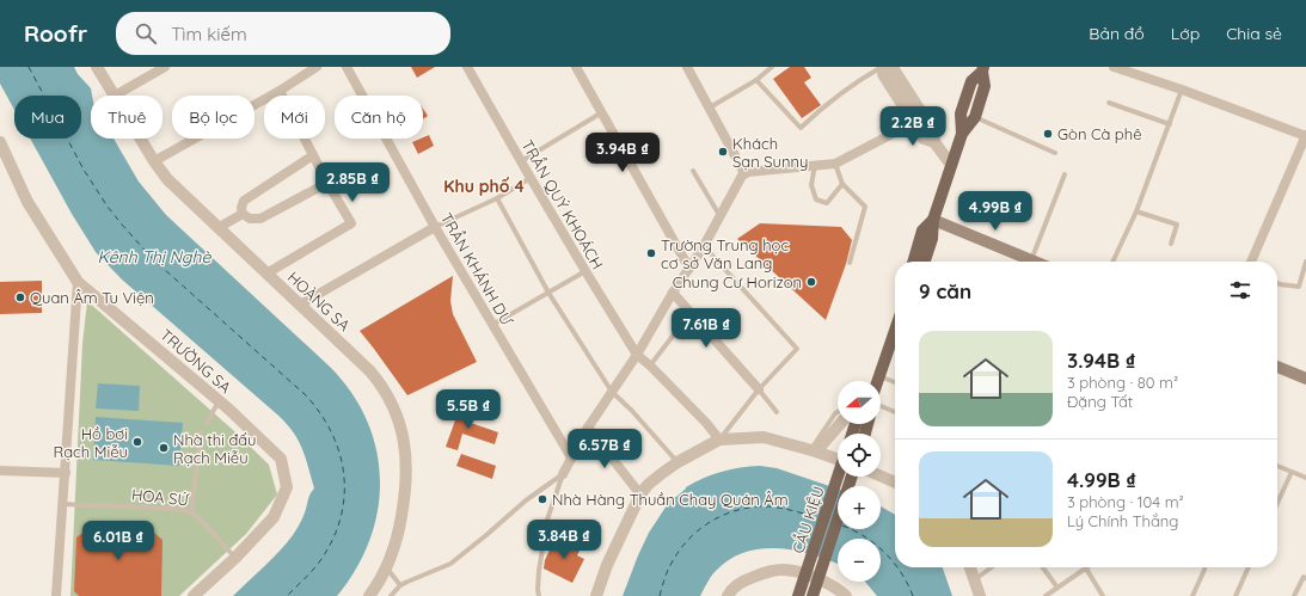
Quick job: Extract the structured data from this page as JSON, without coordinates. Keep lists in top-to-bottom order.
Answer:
{
  "streets": {
    "main road": ["CẦU KIỆU"],
    "street": [
      "TRẦN QUÝ KHOÁCH",
      "TRẦN KHÁNH DƯ",
      "HOÀNG SA",
      "TRƯỜNG SA"
    ],
    "lane": ["HOA SỨ"]
  },
  "crossings": [
    ["TRƯỜNG SA", "HOA SỨ"]
  ],
  "districts": ["Khu phố 4"],
  "water": ["Kênh Thị Nghè"],
  "places": [
    "Gòn Cà phê",
    "Khách Sạn Sunny",
    "Trường Trung học cơ sở Văn Lang",
    "Chung Cư Horizon",
    "Quan Âm Tu Viện",
    "Hồ bơi Rạch Miễu",
    "Nhà thi đấu Rạch Miễu",
    "Nhà Hàng Thuần Chay Quán Âm"
  ],
  "north": "left",
  "page": {
    "header": "Roofr",
    "search": "Tìm kiếm",
    "nav": ["Bản đồ", "Lớp", "Chia sẻ"],
    "chip": [
      "Mua",
      "Thuê",
      "Bộ lọc",
      "Mới",
      "Căn hộ"
    ],
    "price": [
      "2.2B ₫",
      "3.94B ₫",
      "2.85B ₫",
      "4.99B ₫",
      "7.61B ₫",
      "5.5B ₫",
      "6.57B ₫",
      "3.84B ₫",
      "6.01B ₫"
    ],
    "heading": "9 căn",
    "list": [
      {
        "name": "3.94B ₫",
        "note": "3 phòng · 80 m² · Ðặng Tất"
      },
      {
        "name": "4.99B ₫",
        "note": "3 phòng · 104 m² · Lý Chính Thắng"
      }
    ],
    "map_buttons": ["+", "−"]
  }
}
